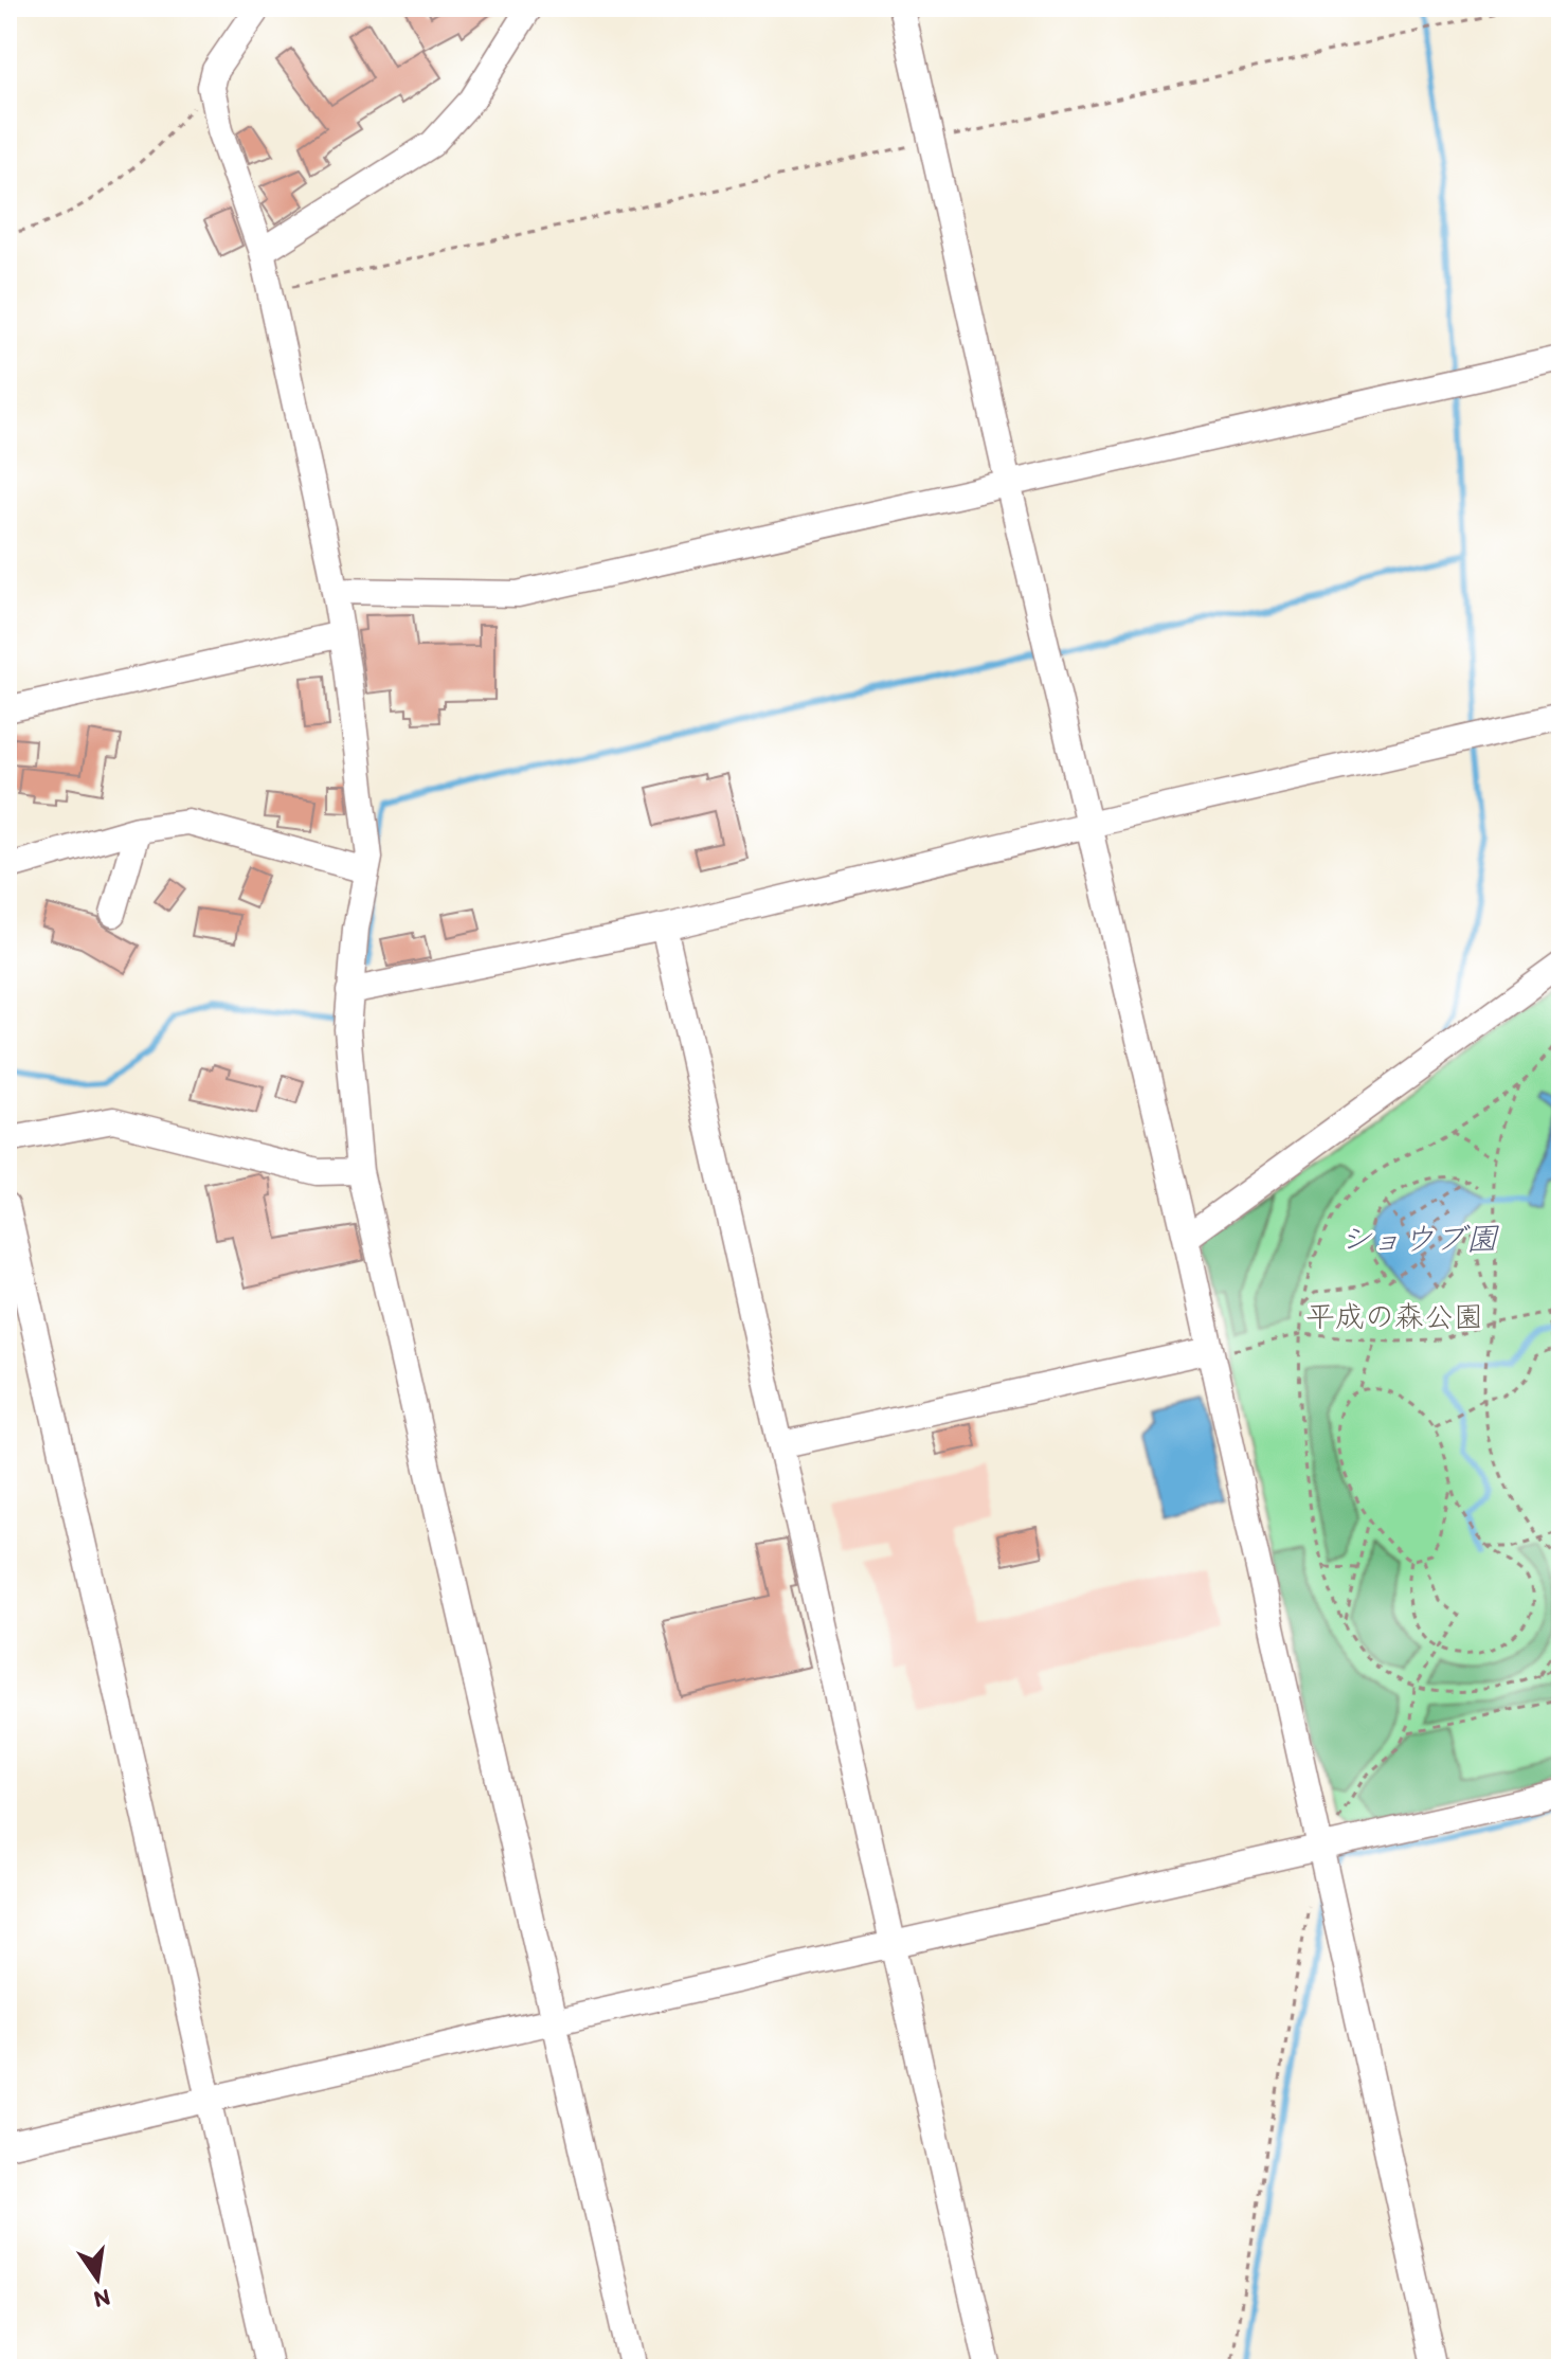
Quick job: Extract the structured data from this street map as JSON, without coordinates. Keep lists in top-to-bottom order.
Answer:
{
  "water": ["ショウブ園"],
  "parks": ["平成の森公園"],
  "north": "bottom"
}
